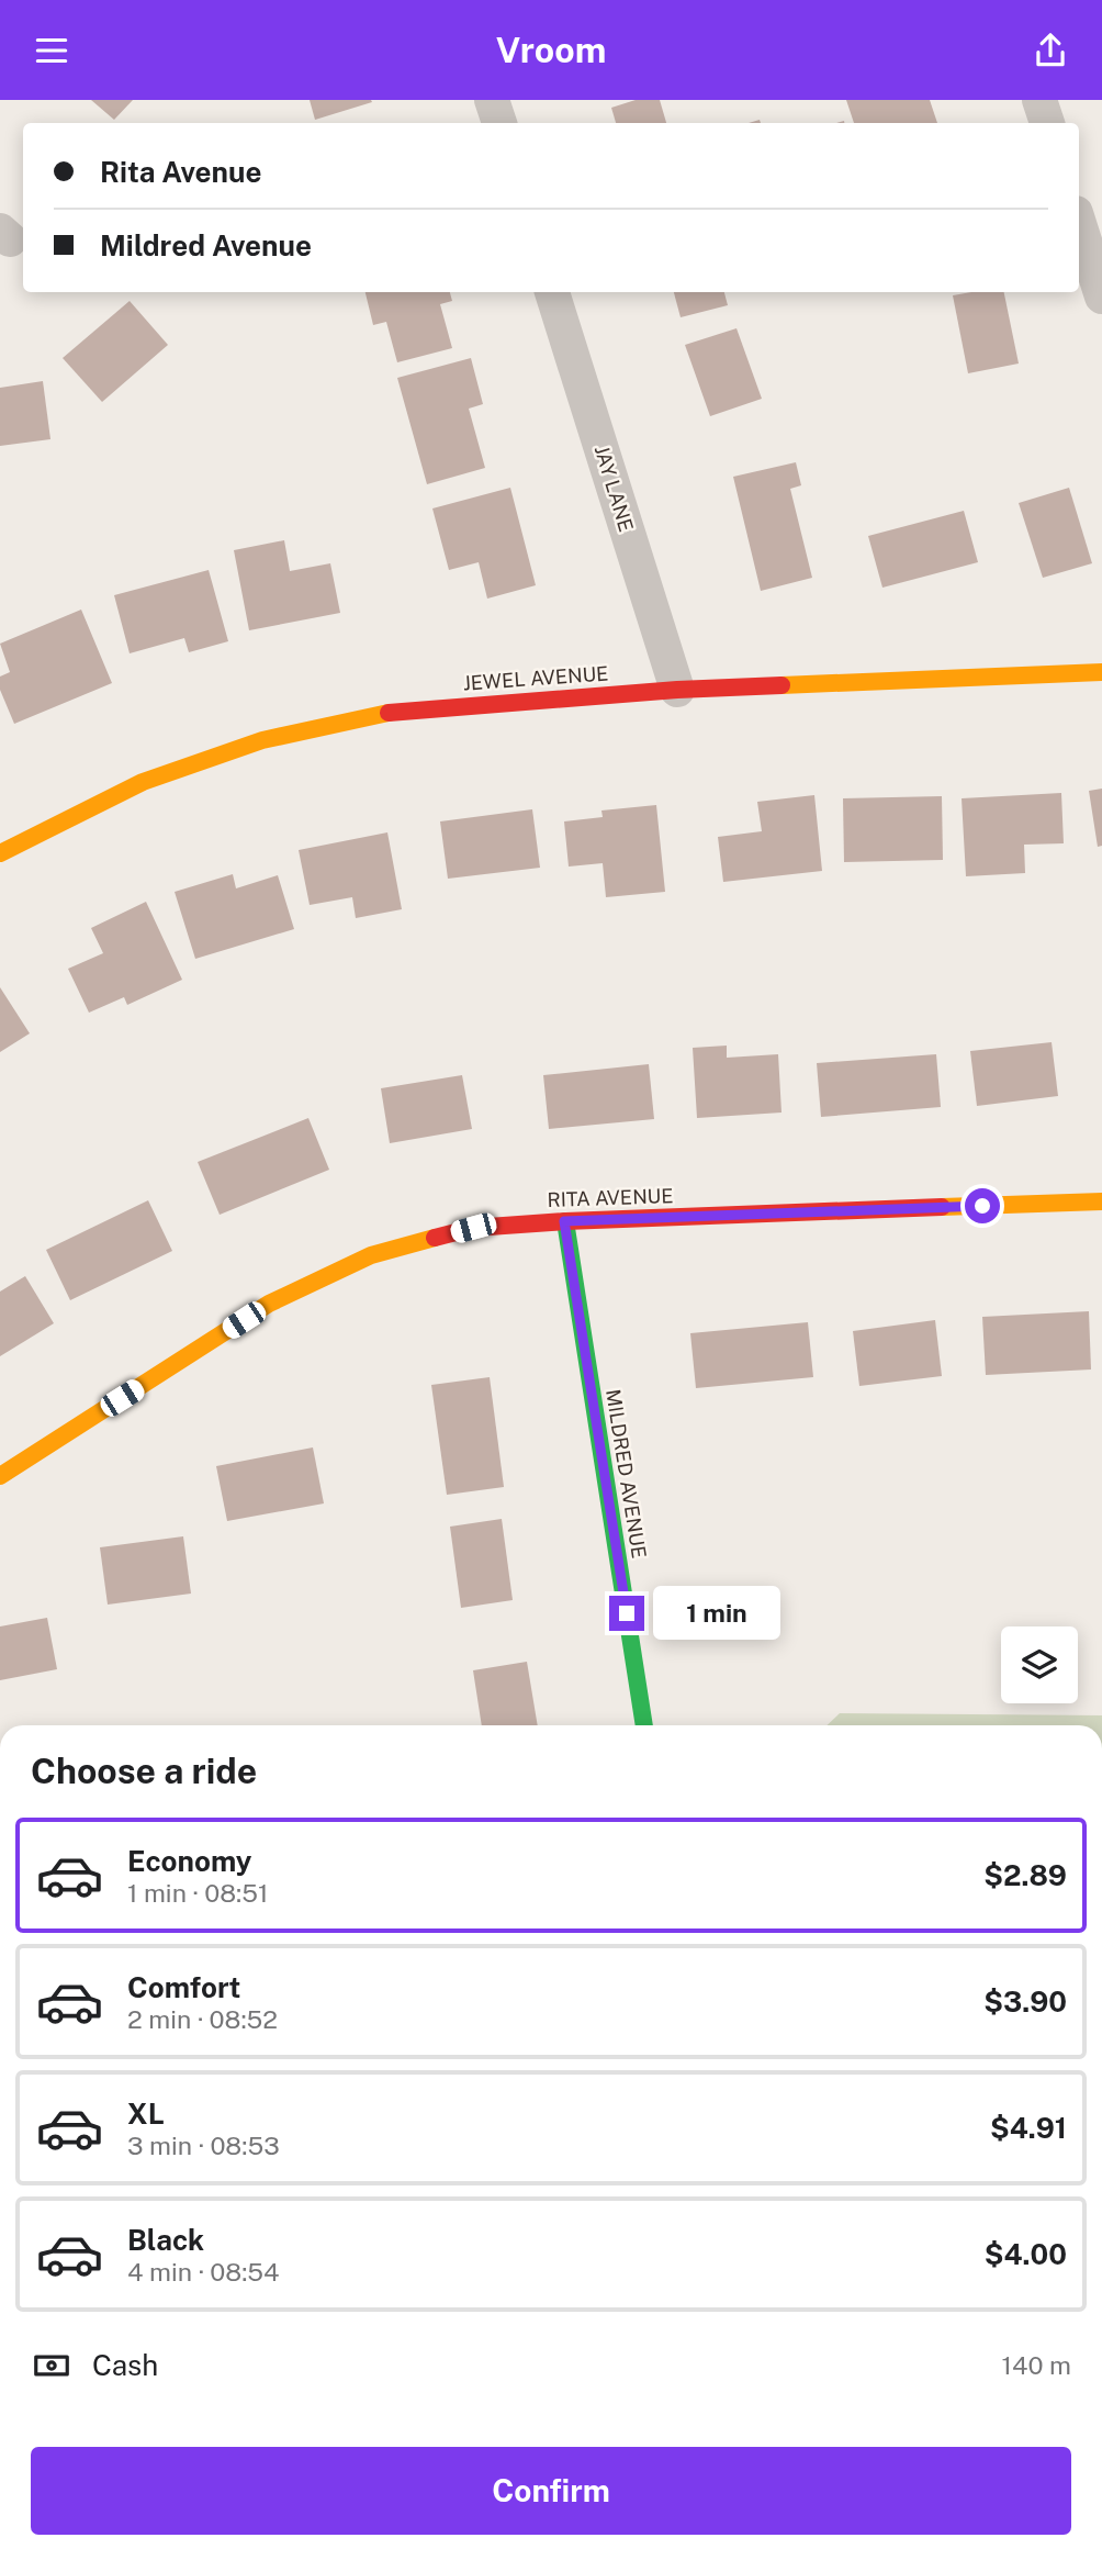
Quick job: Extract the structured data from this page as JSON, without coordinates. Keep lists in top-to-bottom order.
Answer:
{
  "streets": {
    "street": [
      "JAY LANE",
      "JEWEL AVENUE",
      "RITA AVENUE",
      "MILDRED AVENUE"
    ]
  },
  "crossings": [
    ["JAY LANE", "JEWEL AVENUE"],
    ["RITA AVENUE", "MILDRED AVENUE"]
  ],
  "page": {
    "header": "Vroom",
    "banner": ["Rita Avenue", "Mildred Avenue"],
    "bubble": "1 min",
    "heading": "Choose a ride",
    "list": [
      {
        "name": "Economy",
        "note": "1 min · 08:51",
        "value": "$2.89"
      },
      {
        "name": "Comfort",
        "note": "2 min · 08:52",
        "value": "$3.90"
      },
      {
        "name": "XL",
        "note": "3 min · 08:53",
        "value": "$4.91"
      },
      {
        "name": "Black",
        "note": "4 min · 08:54",
        "value": "$4.00"
      }
    ],
    "pay": ["Cash", "140 m"],
    "buttons": "Confirm"
  }
}
